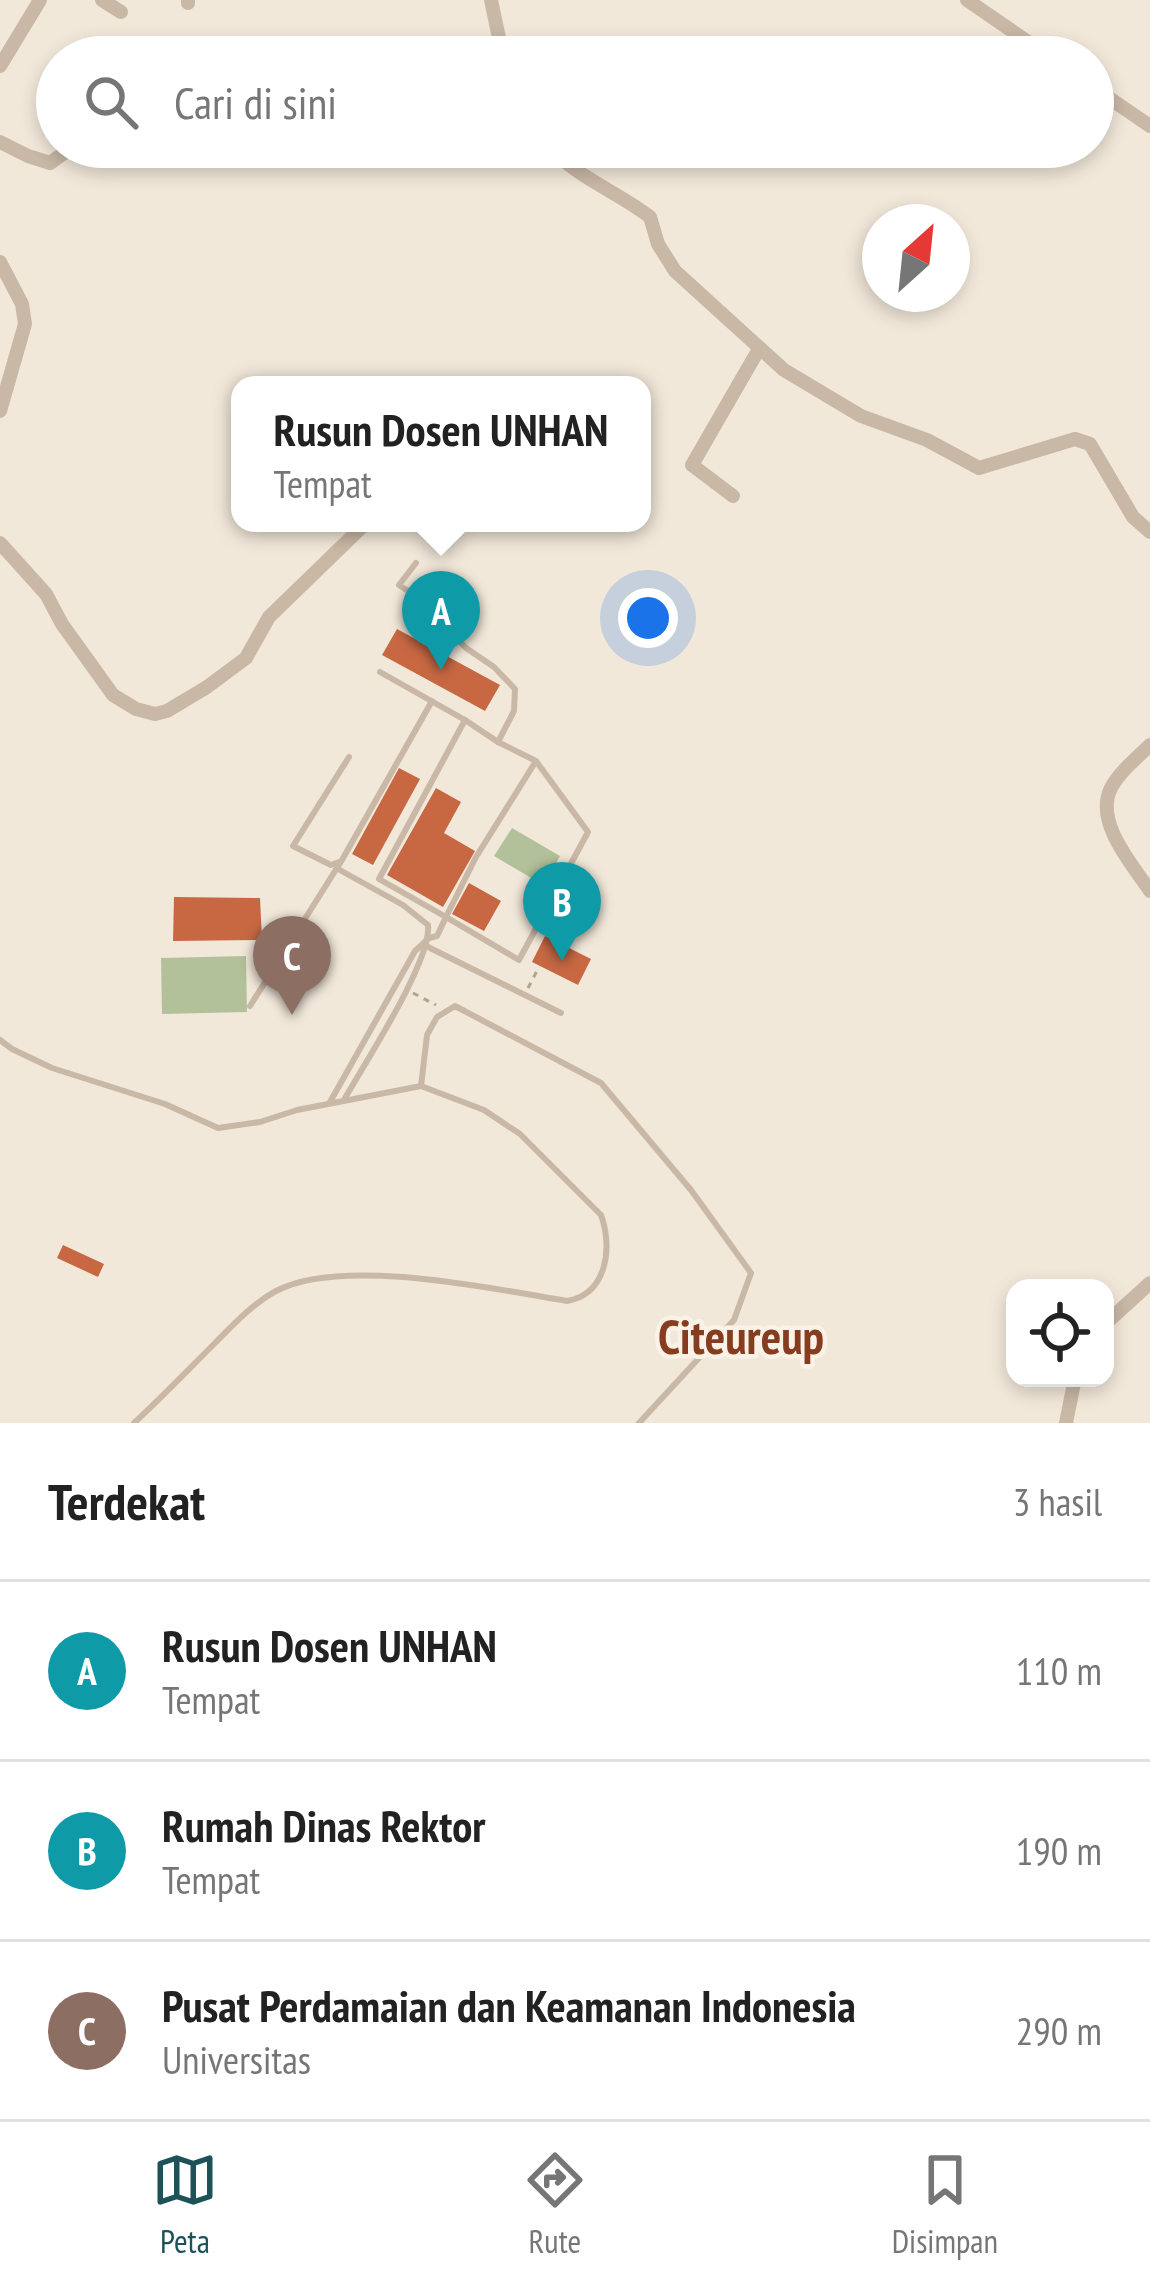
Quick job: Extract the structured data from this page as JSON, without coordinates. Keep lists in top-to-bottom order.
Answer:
{
  "districts": ["Citeureup"],
  "north": "top right",
  "page": {
    "search": "Cari di sini",
    "popup": ["Rusun Dosen UNHAN", "Tempat"],
    "pins": ["A", "B", "C"],
    "heading": ["Terdekat", "3 hasil"],
    "list": [
      {
        "mark": "A",
        "name": "Rusun Dosen UNHAN",
        "note": "Tempat",
        "value": "110 m"
      },
      {
        "mark": "B",
        "name": "Rumah Dinas Rektor",
        "note": "Tempat",
        "value": "190 m"
      },
      {
        "mark": "C",
        "name": "Pusat Perdamaian dan Keamanan Indonesia",
        "note": "Universitas",
        "value": "290 m"
      }
    ],
    "nav": ["Peta", "Rute", "Disimpan"]
  }
}
